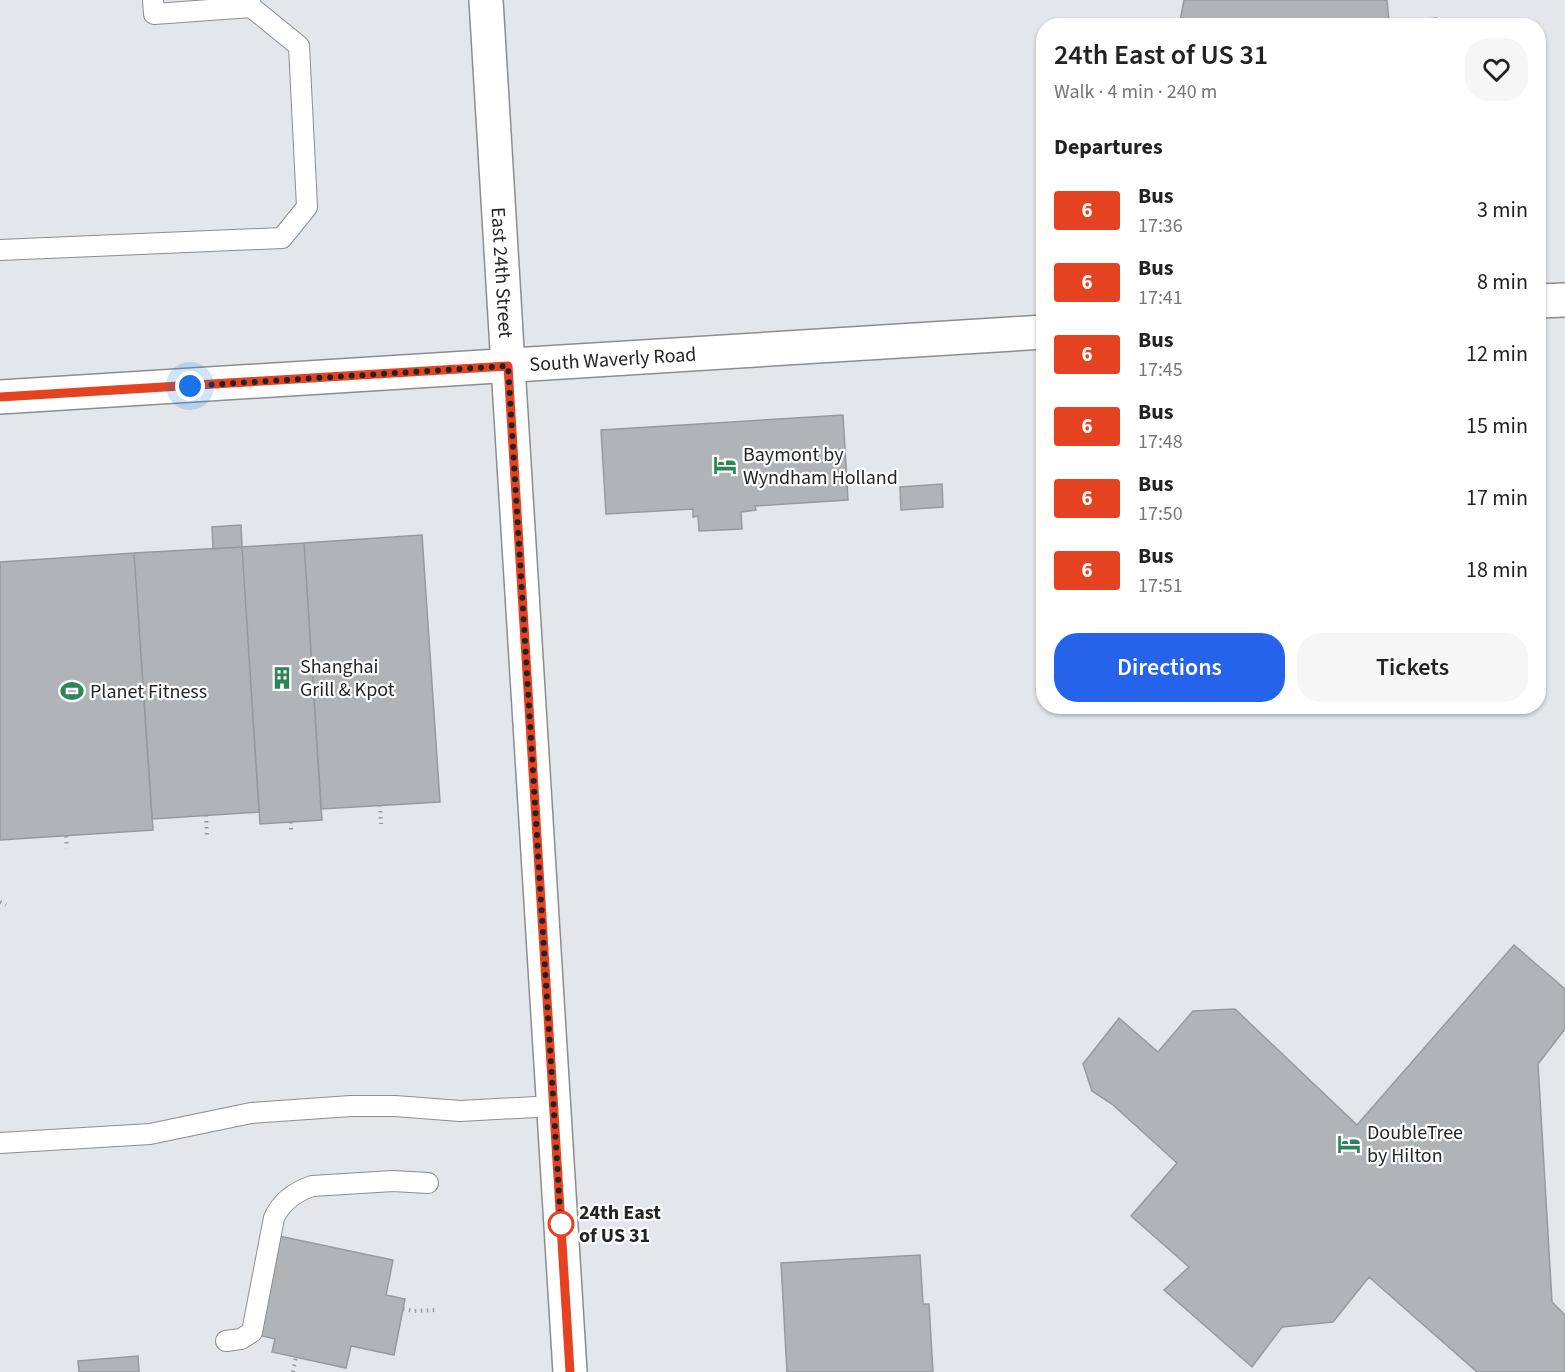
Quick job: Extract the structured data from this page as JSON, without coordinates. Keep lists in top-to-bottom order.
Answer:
{
  "streets": {
    "street": ["East 24th Street", "South Waverly Road"]
  },
  "crossings": [
    ["East 24th Street", "South Waverly Road"]
  ],
  "places": {
    "hotel": ["Baymont by Wyndham Holland", "DoubleTree by Hilton"],
    "building": ["Shanghai Grill & Kpot"],
    "sports": ["Planet Fitness"],
    "other": ["24th East of US 31"]
  },
  "lines": ["bus line 6"],
  "page": {
    "heading": [
      ["24th East of US 31", "Walk · 4 min · 240 m"],
      "Departures"
    ],
    "list": [
      {
        "mark": "6",
        "name": "Bus",
        "note": "17:36",
        "value": "3 min"
      },
      {
        "mark": "6",
        "name": "Bus",
        "note": "17:41",
        "value": "8 min"
      },
      {
        "mark": "6",
        "name": "Bus",
        "note": "17:45",
        "value": "12 min"
      },
      {
        "mark": "6",
        "name": "Bus",
        "note": "17:48",
        "value": "15 min"
      },
      {
        "mark": "6",
        "name": "Bus",
        "note": "17:50",
        "value": "17 min"
      },
      {
        "mark": "6",
        "name": "Bus",
        "note": "17:51",
        "value": "18 min"
      }
    ],
    "buttons": ["Directions", "Tickets"]
  }
}
